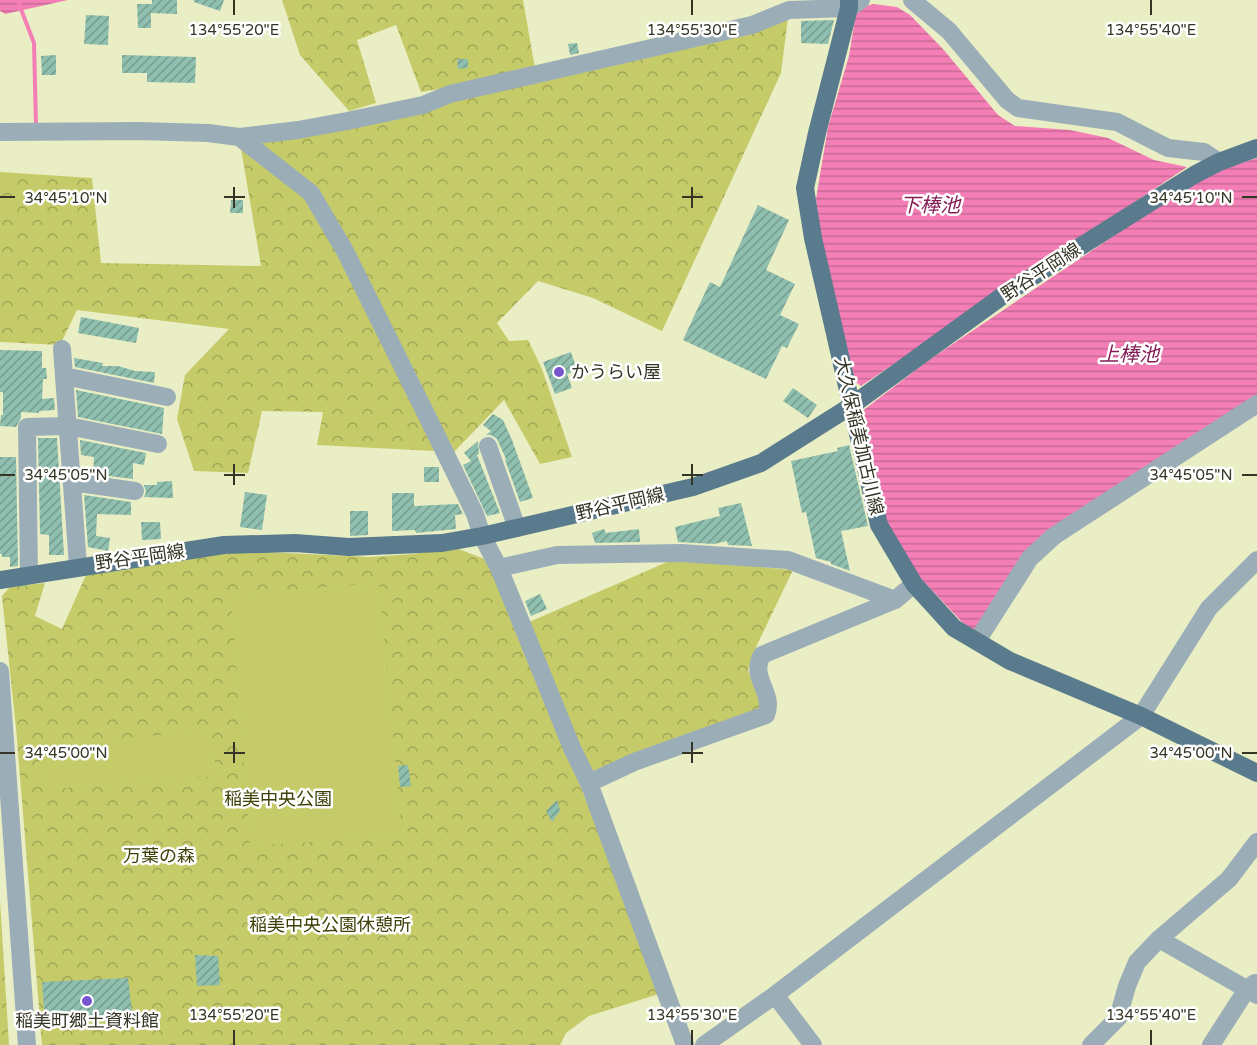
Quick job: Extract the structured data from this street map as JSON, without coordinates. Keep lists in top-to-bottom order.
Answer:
{
  "streets": {
    "main road": ["野谷平岡線", "大久保稲美加古川線"]
  },
  "crossings": [
    ["野谷平岡線", "大久保稲美加古川線"]
  ],
  "water": ["下棒池", "上棒池"],
  "parks": ["稲美中央公園", "万葉の森", "稲美中央公園休憩所"],
  "places": ["かうらい屋", "稲美町郷土資料館"],
  "coordinates": [
    "134°55'20\"E",
    "134°55'30\"E",
    "134°55'40\"E",
    "34°45'10\"N",
    "34°45'05\"N",
    "34°45'00\"N"
  ]
}
